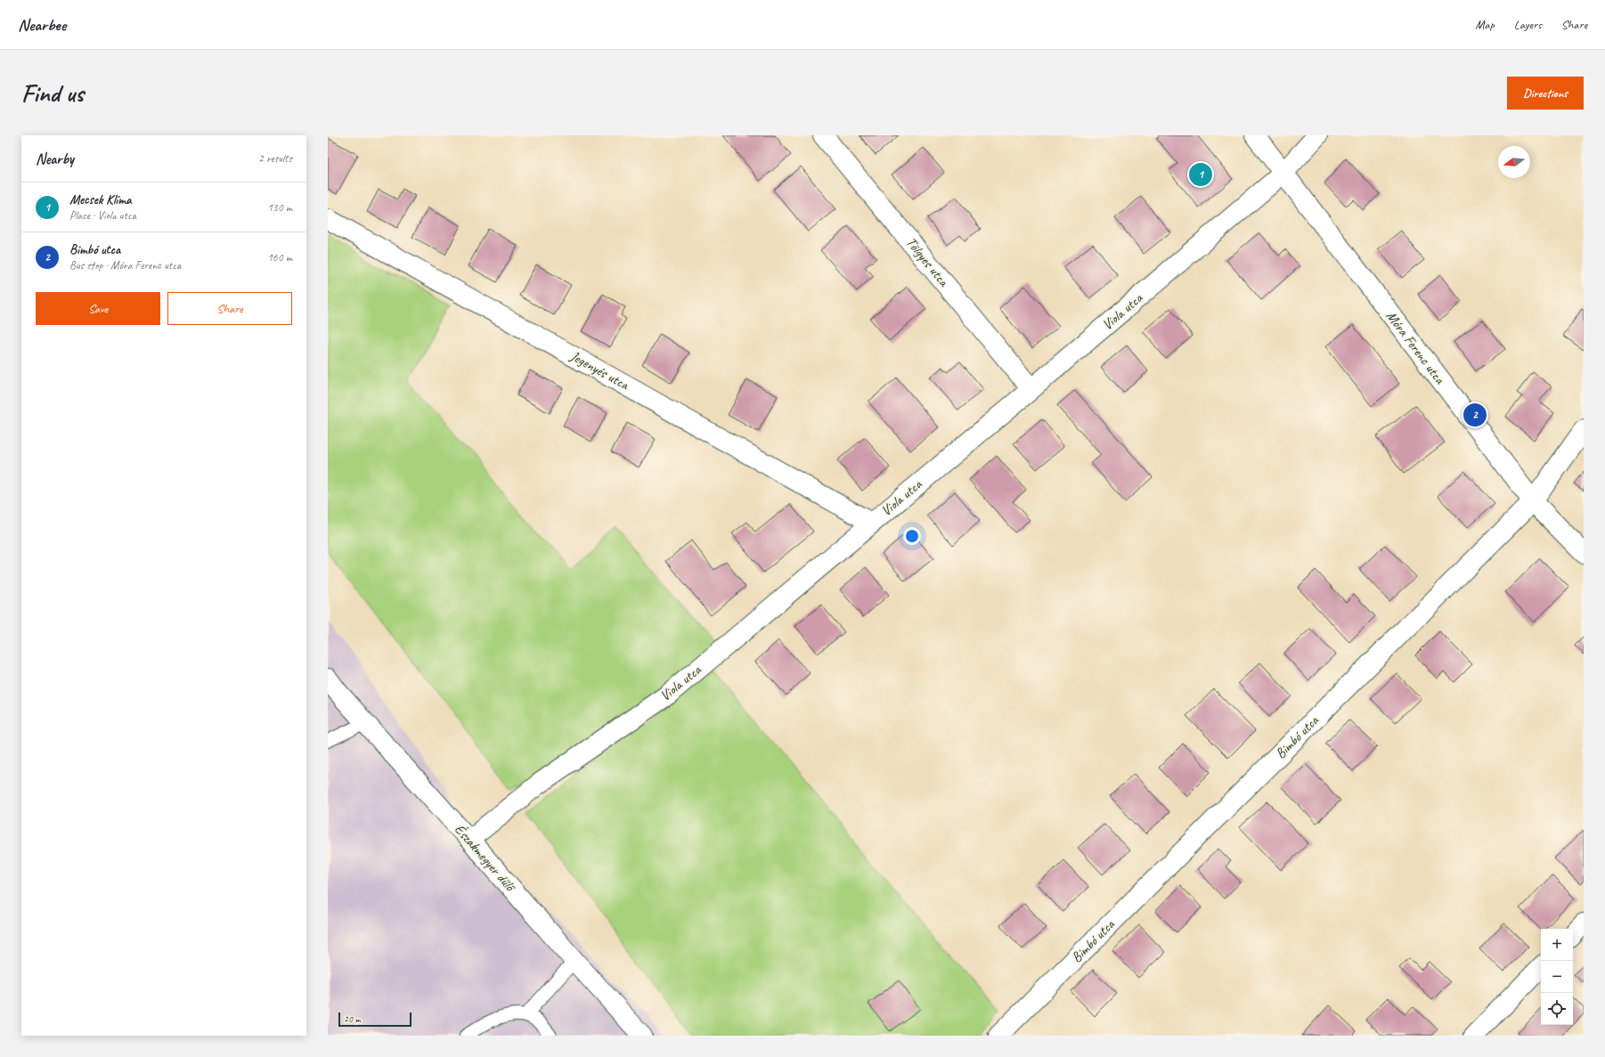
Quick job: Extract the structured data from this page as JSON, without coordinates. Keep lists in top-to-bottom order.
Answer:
{
  "streets": {
    "street": [
      "Tölgyes utca",
      "Viola utca",
      "Móra Ferenc utca",
      "Jegenyés utca",
      "Bimbó utca",
      "Északmegyer dűlő"
    ]
  },
  "crossings": [
    ["Tölgyes utca", "Viola utca"],
    ["Viola utca", "Móra Ferenc utca"],
    ["Viola utca", "Jegenyés utca"],
    ["Viola utca", "Északmegyer dűlő"],
    ["Móra Ferenc utca", "Bimbó utca"]
  ],
  "scale_bar": "20 m",
  "north": "left",
  "page": {
    "header": "Nearbee",
    "nav": ["Map", "Layers", "Share"],
    "buttons": [
      "Directions",
      ["Save", "Share"]
    ],
    "title": "Find us",
    "heading": ["Nearby", "2 results"],
    "pins": ["1", "2"],
    "list": [
      {
        "mark": "1",
        "name": "Mecsek Klíma",
        "note": "Place · Viola utca",
        "value": "130 m"
      },
      {
        "mark": "2",
        "name": "Bimbó utca",
        "note": "Bus stop · Móra Ferenc utca",
        "value": "160 m"
      }
    ],
    "map_buttons": ["+", "−"],
    "scale": "20 m"
  }
}
